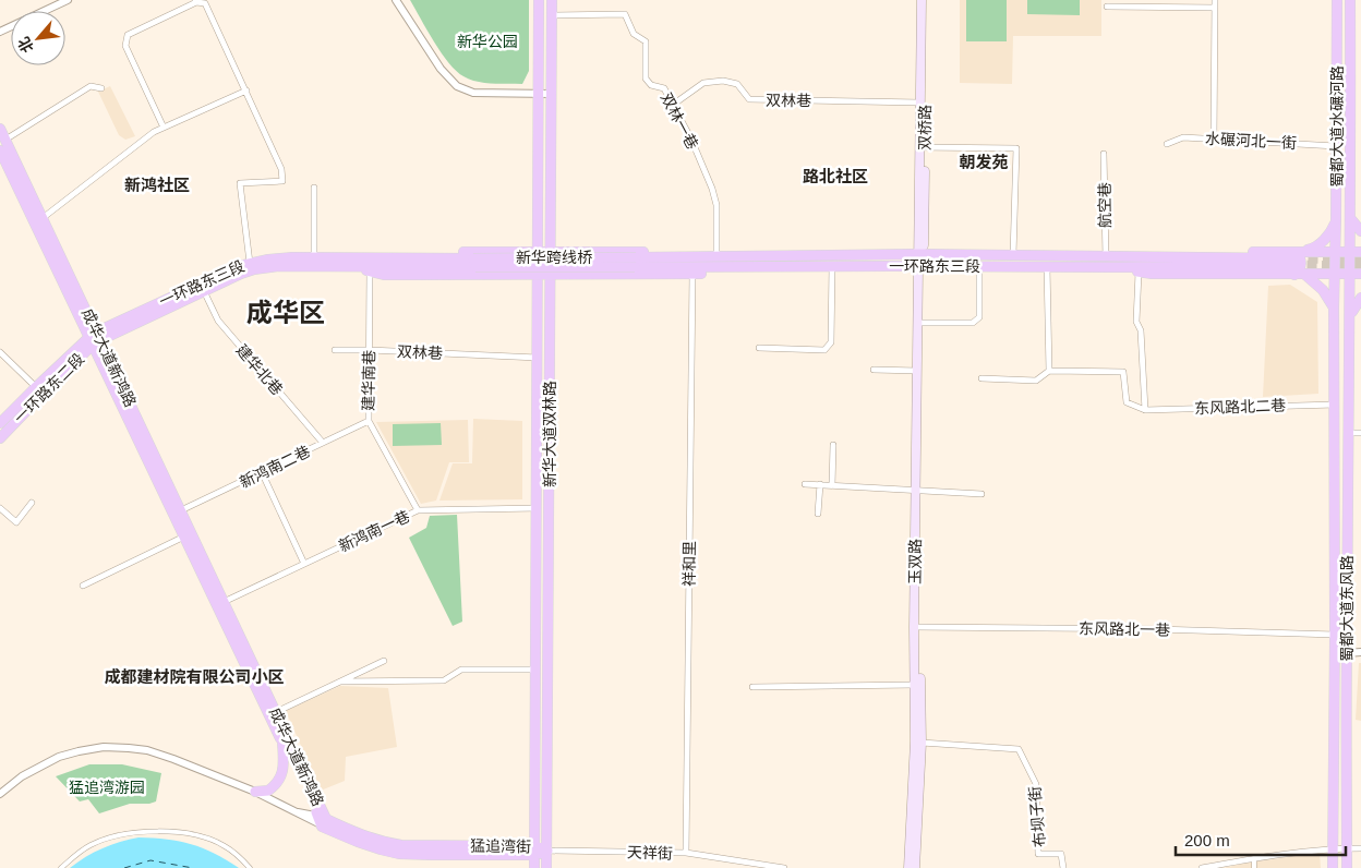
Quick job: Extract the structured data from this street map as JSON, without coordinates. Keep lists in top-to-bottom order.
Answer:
{
  "streets": {
    "main road": [
      "蜀都大道水碾河路",
      "双桥路",
      "新华跨线桥",
      "一环路东三段",
      "成华大道新鸿路",
      "一环路东二段",
      "新华大道双林路",
      "玉双路",
      "蜀都大道东风路",
      "猛追湾街"
    ],
    "street": [
      "双林巷",
      "双林一巷",
      "水碾河北一街",
      "航空巷",
      "建华北巷",
      "建华南巷",
      "东风路北二巷",
      "新鸿南二巷",
      "新鸿南一巷",
      "祥和里",
      "东风路北一巷",
      "布坝子街",
      "天祥街"
    ]
  },
  "crossings": [
    ["双林巷", "双林一巷"],
    ["双林巷", "双桥路"],
    ["双林巷", "建华南巷"],
    ["双林巷", "新华大道双林路"],
    ["双林一巷", "新华大道双林路"],
    ["蜀都大道水碾河路", "水碾河北一街"],
    ["蜀都大道水碾河路", "蜀都大道东风路"],
    ["双桥路", "一环路东三段"],
    ["双桥路", "玉双路"],
    ["航空巷", "一环路东三段"],
    ["新华跨线桥", "一环路东三段"],
    ["一环路东三段", "成华大道新鸿路"],
    ["一环路东三段", "建华北巷"],
    ["一环路东三段", "一环路东二段"],
    ["一环路东三段", "玉双路"],
    ["成华大道新鸿路", "一环路东二段"],
    ["成华大道新鸿路", "新鸿南二巷"],
    ["成华大道新鸿路", "新鸿南一巷"],
    ["成华大道新鸿路", "猛追湾街"],
    ["建华北巷", "新鸿南二巷"],
    ["建华南巷", "新鸿南二巷"],
    ["建华南巷", "新鸿南一巷"],
    ["东风路北二巷", "蜀都大道东风路"],
    ["新华大道双林路", "新鸿南一巷"],
    ["新华大道双林路", "猛追湾街"],
    ["新华大道双林路", "天祥街"],
    ["玉双路", "东风路北一巷"],
    ["玉双路", "布坝子街"],
    ["祥和里", "天祥街"],
    ["蜀都大道东风路", "东风路北一巷"],
    ["猛追湾街", "天祥街"]
  ],
  "districts": [
    "朝发苑",
    "路北社区",
    "新鸿社区",
    "成华区",
    "成都建材院有限公司小区"
  ],
  "parks": ["新华公园", "猛追湾游园"],
  "scale_bar": "200 m",
  "north": "bottom left"
}
